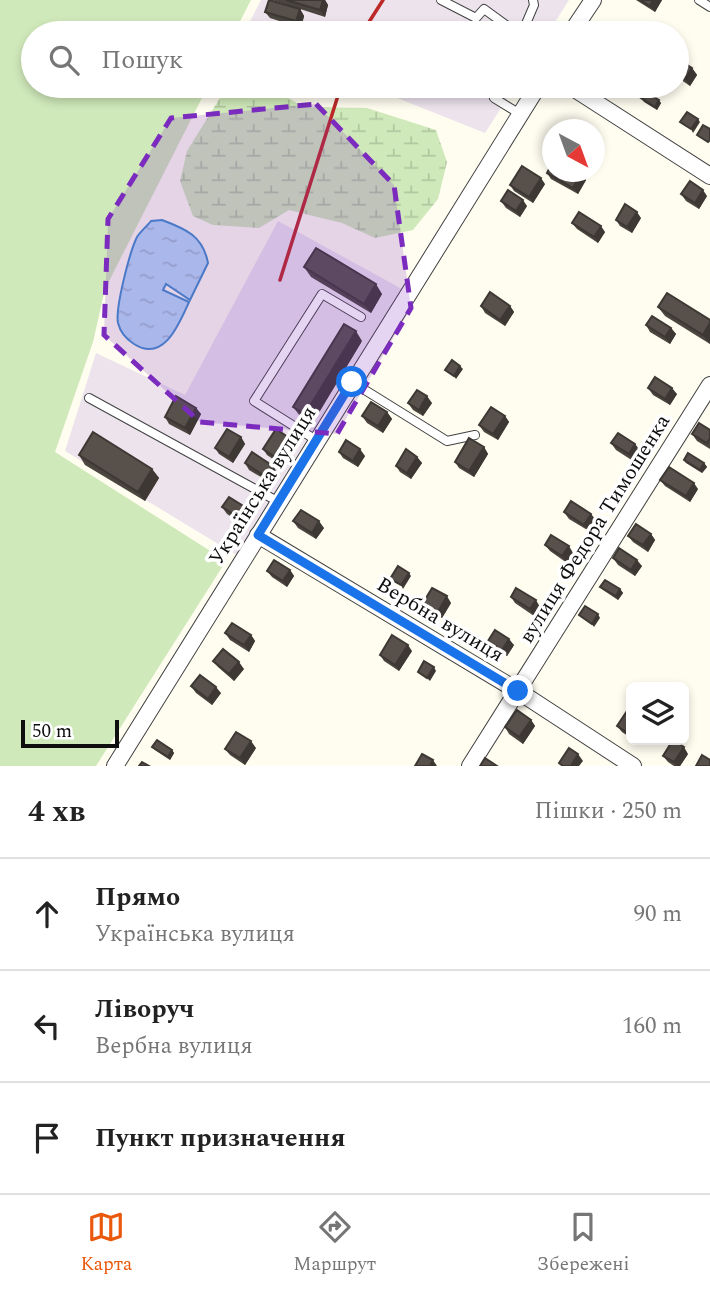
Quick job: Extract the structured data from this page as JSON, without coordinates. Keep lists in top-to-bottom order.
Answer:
{
  "streets": {
    "street": ["Українська вулиця", "вулиця Федора Тимошенка", "Вербна вулиця"]
  },
  "crossings": [
    ["Українська вулиця", "Вербна вулиця"],
    ["вулиця Федора Тимошенка", "Вербна вулиця"]
  ],
  "scale_bar": "50 m",
  "north": "bottom right",
  "page": {
    "search": "Пошук",
    "scale": "50 m",
    "heading": ["4 хв", "Пішки · 250 m"],
    "list": [
      ["Прямо", "Українська вулиця", "90 m"],
      ["Ліворуч", "Вербна вулиця", "160 m"],
      "Пункт призначення"
    ],
    "nav": ["Карта", "Маршрут", "Збережені"]
  }
}
